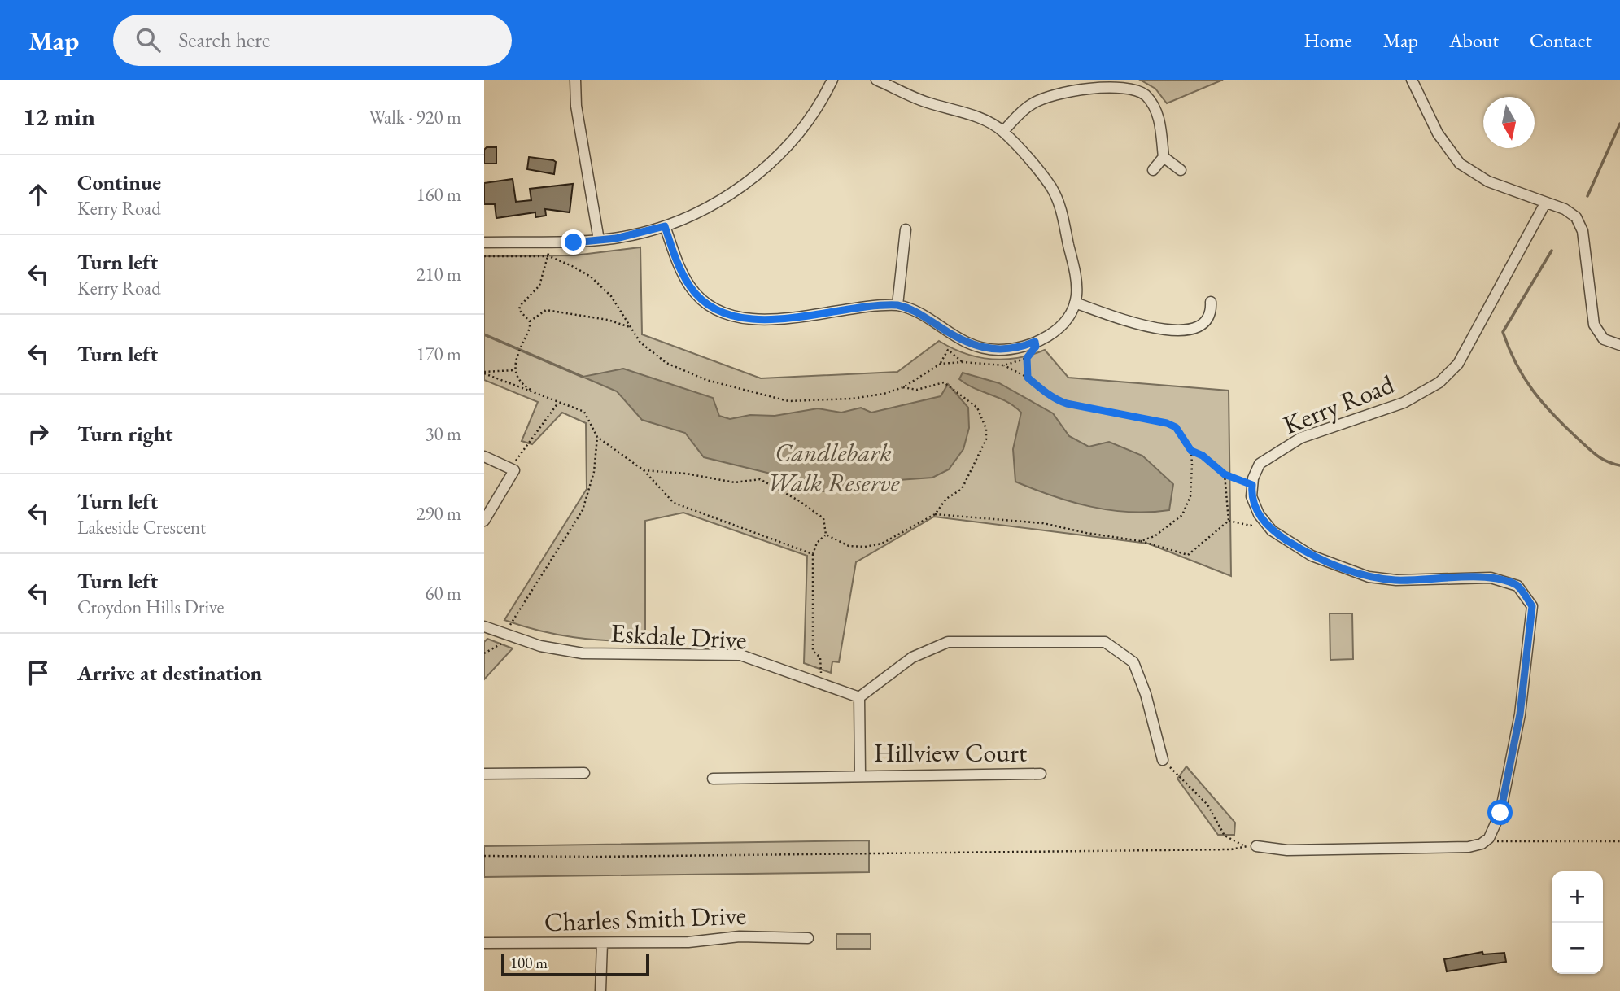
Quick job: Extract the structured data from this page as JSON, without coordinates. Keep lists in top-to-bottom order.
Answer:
{
  "streets": {
    "street": [
      "Kerry Road",
      "Eskdale Drive",
      "Hillview Court",
      "Charles Smith Drive"
    ]
  },
  "parks": ["Candlebark Walk Reserve"],
  "scale_bar": "100 m",
  "north": "bottom",
  "page": {
    "header": "Map",
    "search": "Search here",
    "nav": [
      "Home",
      "Map",
      "About",
      "Contact"
    ],
    "heading": ["12 min", "Walk · 920 m"],
    "list": [
      ["Continue", "Kerry Road", "160 m"],
      ["Turn left", "Kerry Road", "210 m"],
      ["Turn left", "170 m"],
      ["Turn right", "30 m"],
      ["Turn left", "Lakeside Crescent", "290 m"],
      ["Turn left", "Croydon Hills Drive", "60 m"],
      "Arrive at destination"
    ],
    "map_buttons": ["+", "−"],
    "scale": "100 m"
  }
}
